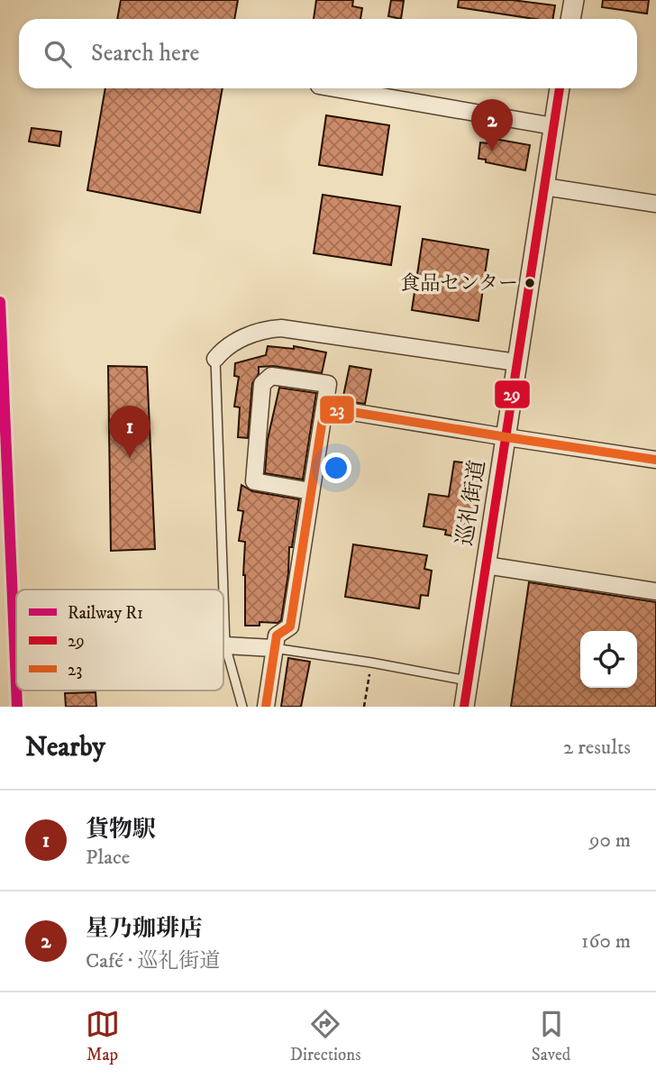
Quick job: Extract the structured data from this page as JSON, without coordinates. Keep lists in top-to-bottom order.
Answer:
{
  "streets": {
    "street": ["巡礼街道"]
  },
  "places": ["食品センター"],
  "lines": ["transit line 29", "rail line R1", "transit line 23"],
  "legend": ["Railway R1", "29", "23"],
  "page": {
    "search": "Search here",
    "pins": ["2", "1"],
    "heading": ["Nearby", "2 results"],
    "list": [
      {
        "mark": "1",
        "name": "貨物駅",
        "note": "Place",
        "value": "90 m"
      },
      {
        "mark": "2",
        "name": "星乃珈琲店",
        "note": "Café · 巡礼街道",
        "value": "160 m"
      }
    ],
    "nav": ["Map", "Directions", "Saved"]
  }
}
